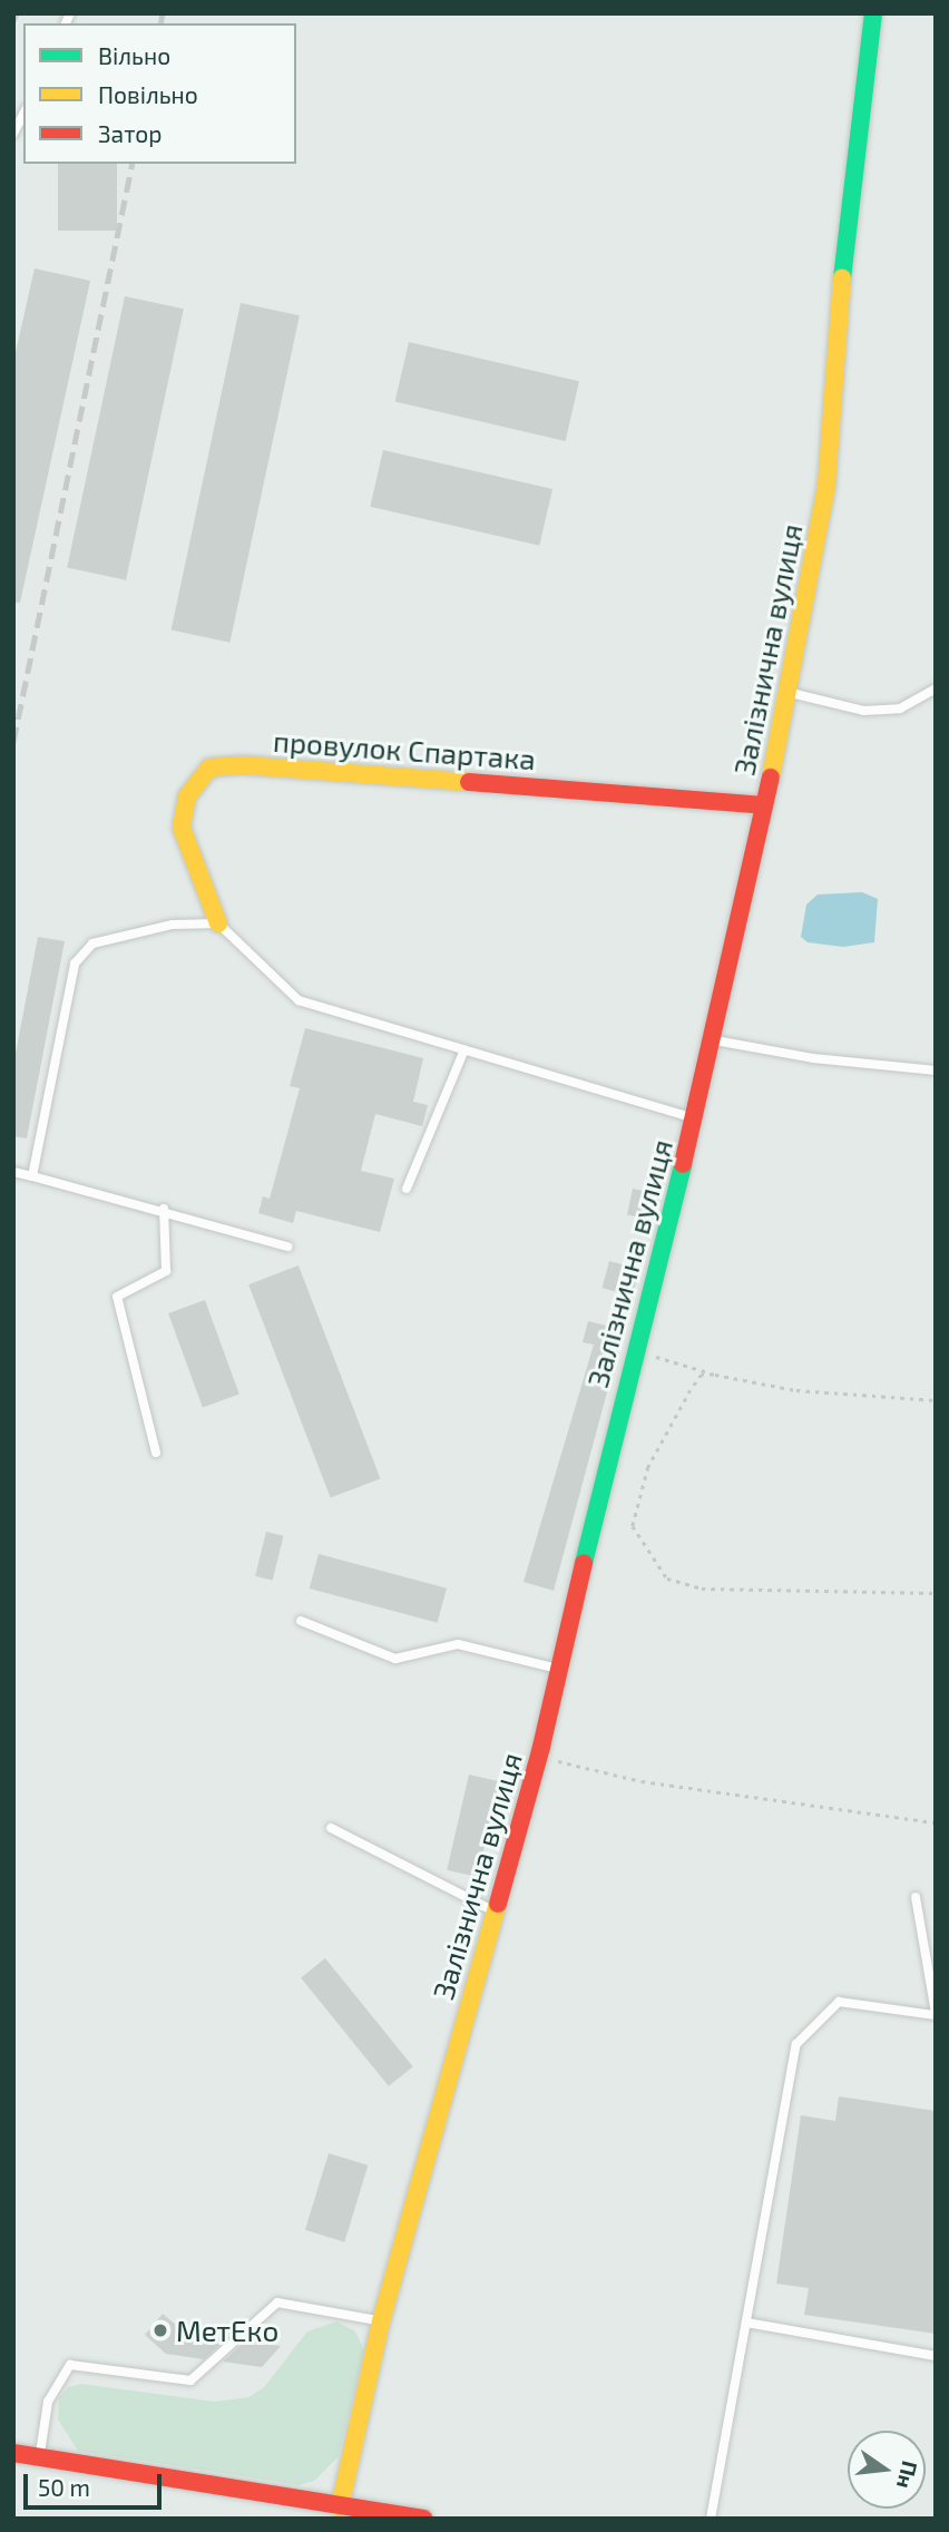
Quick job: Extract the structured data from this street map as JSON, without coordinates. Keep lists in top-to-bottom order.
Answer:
{
  "streets": {
    "street": ["Залізнична вулиця", "провулок Спартака"]
  },
  "crossings": [
    ["Залізнична вулиця", "провулок Спартака"]
  ],
  "places": ["МетЕко"],
  "legend": ["Вільно", "Повільно", "Затор"],
  "scale_bar": "50 m",
  "north": "right"
}
